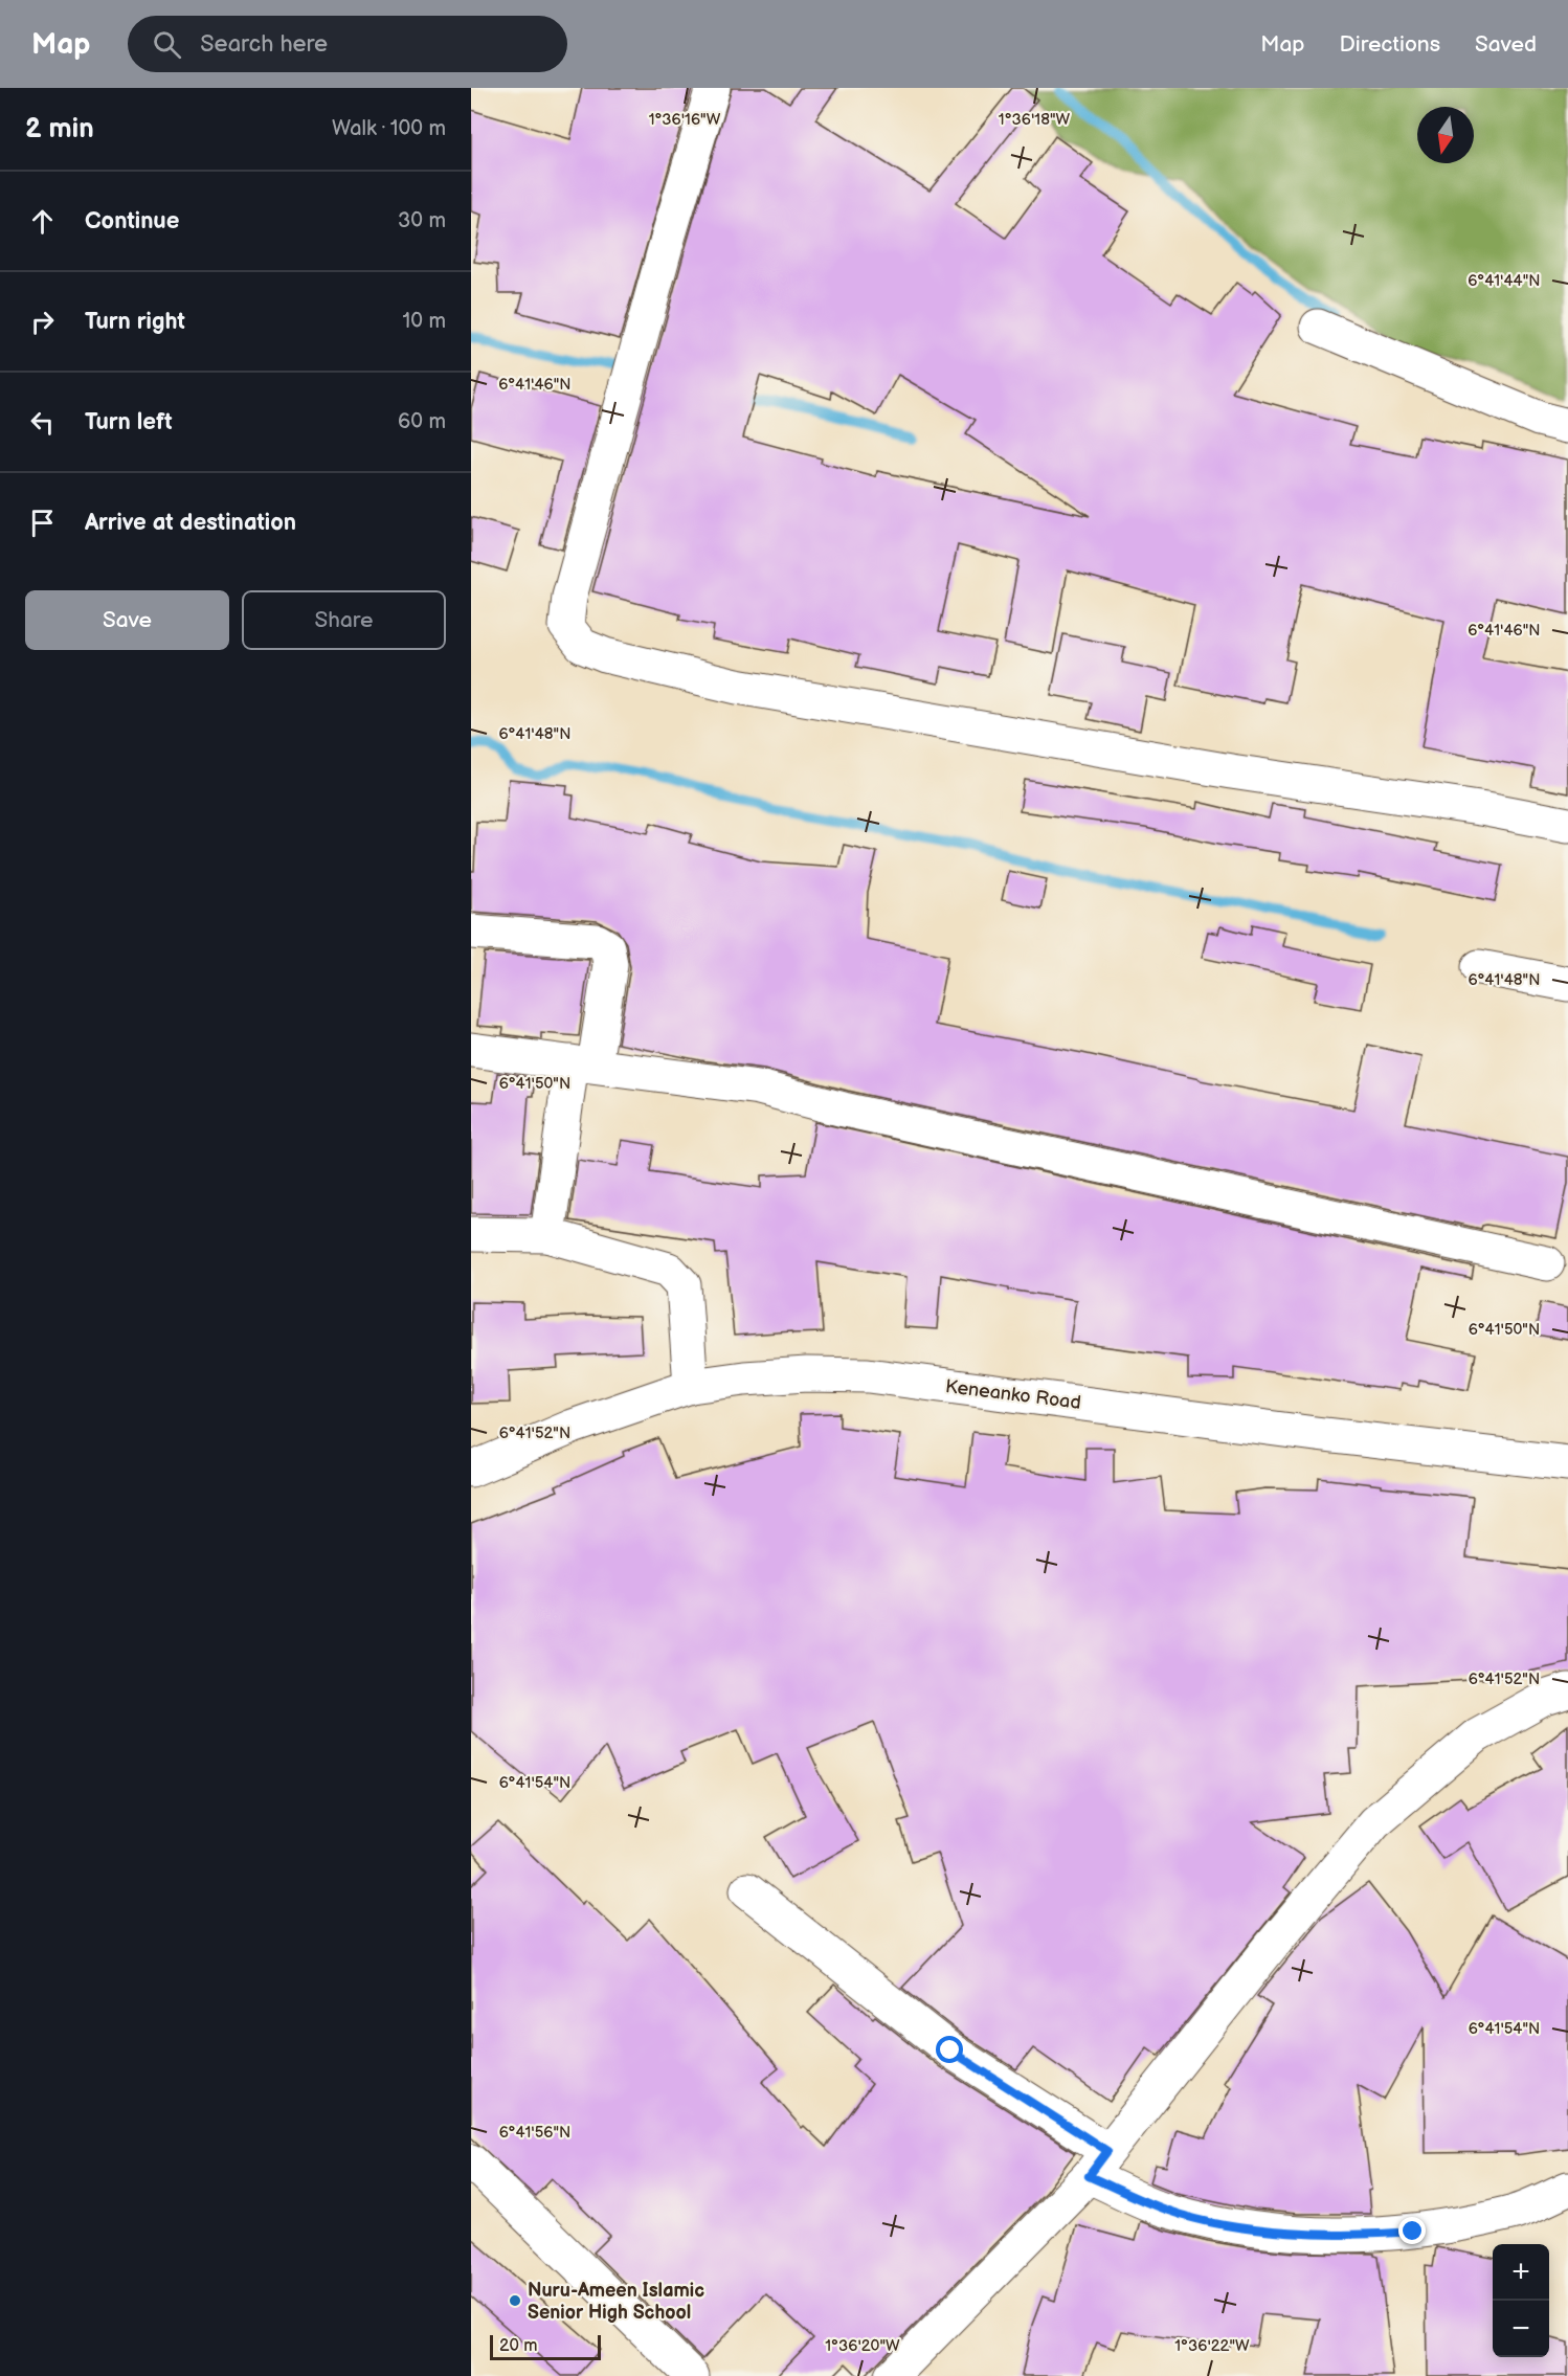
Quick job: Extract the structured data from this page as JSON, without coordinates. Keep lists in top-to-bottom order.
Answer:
{
  "streets": {
    "street": ["Keneanko Road"]
  },
  "places": ["Nuru-Ameen Islamic Senior High School"],
  "scale_bar": "20 m",
  "north": "bottom",
  "page": {
    "header": "Map",
    "search": "Search here",
    "nav": ["Map", "Directions", "Saved"],
    "heading": ["2 min", "Walk · 100 m"],
    "list": [
      ["Continue", "30 m"],
      ["Turn right", "10 m"],
      ["Turn left", "60 m"],
      "Arrive at destination"
    ],
    "buttons": ["Save", "Share"],
    "map_buttons": ["+", "−"],
    "scale": "20 m"
  },
  "coordinates": [
    "1°36'16\"W",
    "1°36'18\"W",
    "6°41'44\"N",
    "6°41'46\"N",
    "6°41'48\"N",
    "6°41'50\"N",
    "6°41'52\"N",
    "6°41'54\"N",
    "6°41'56\"N",
    "1°36'20\"W",
    "1°36'22\"W"
  ]
}
